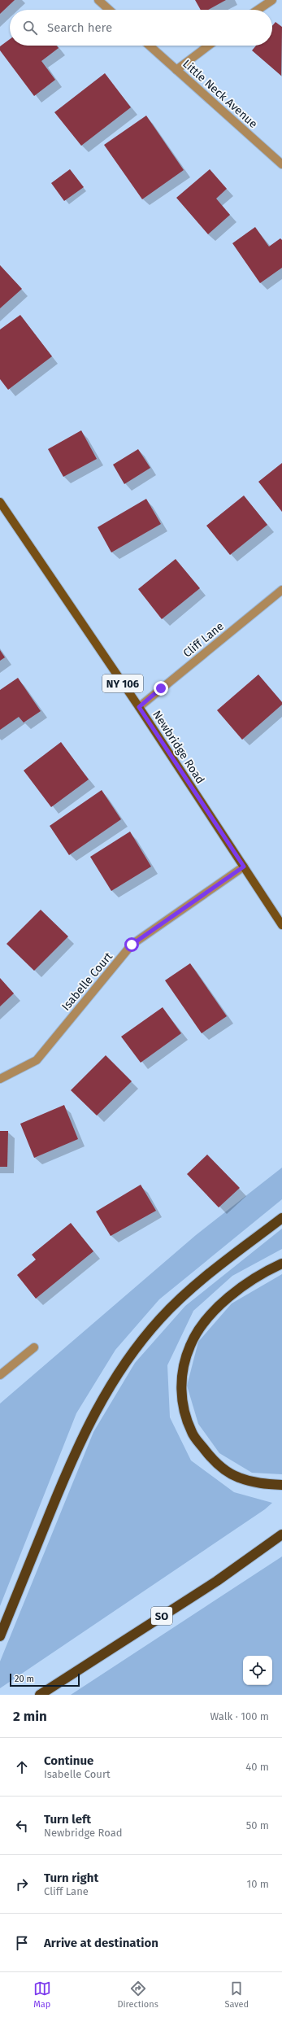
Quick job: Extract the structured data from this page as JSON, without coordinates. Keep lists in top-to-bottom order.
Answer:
{
  "streets": {
    "highway": ["SO"],
    "main road": ["NY 106", "Newbridge Road"],
    "street": ["Little Neck Avenue", "Cliff Lane", "Isabelle Court"]
  },
  "crossings": [
    ["Cliff Lane", "Newbridge Road"],
    ["Newbridge Road", "Isabelle Court"]
  ],
  "scale_bar": "20 m",
  "page": {
    "search": "Search here",
    "scale": "20 m",
    "heading": ["2 min", "Walk · 100 m"],
    "list": [
      ["Continue", "Isabelle Court", "40 m"],
      ["Turn left", "Newbridge Road", "50 m"],
      ["Turn right", "Cliff Lane", "10 m"],
      "Arrive at destination"
    ],
    "nav": ["Map", "Directions", "Saved"]
  }
}
